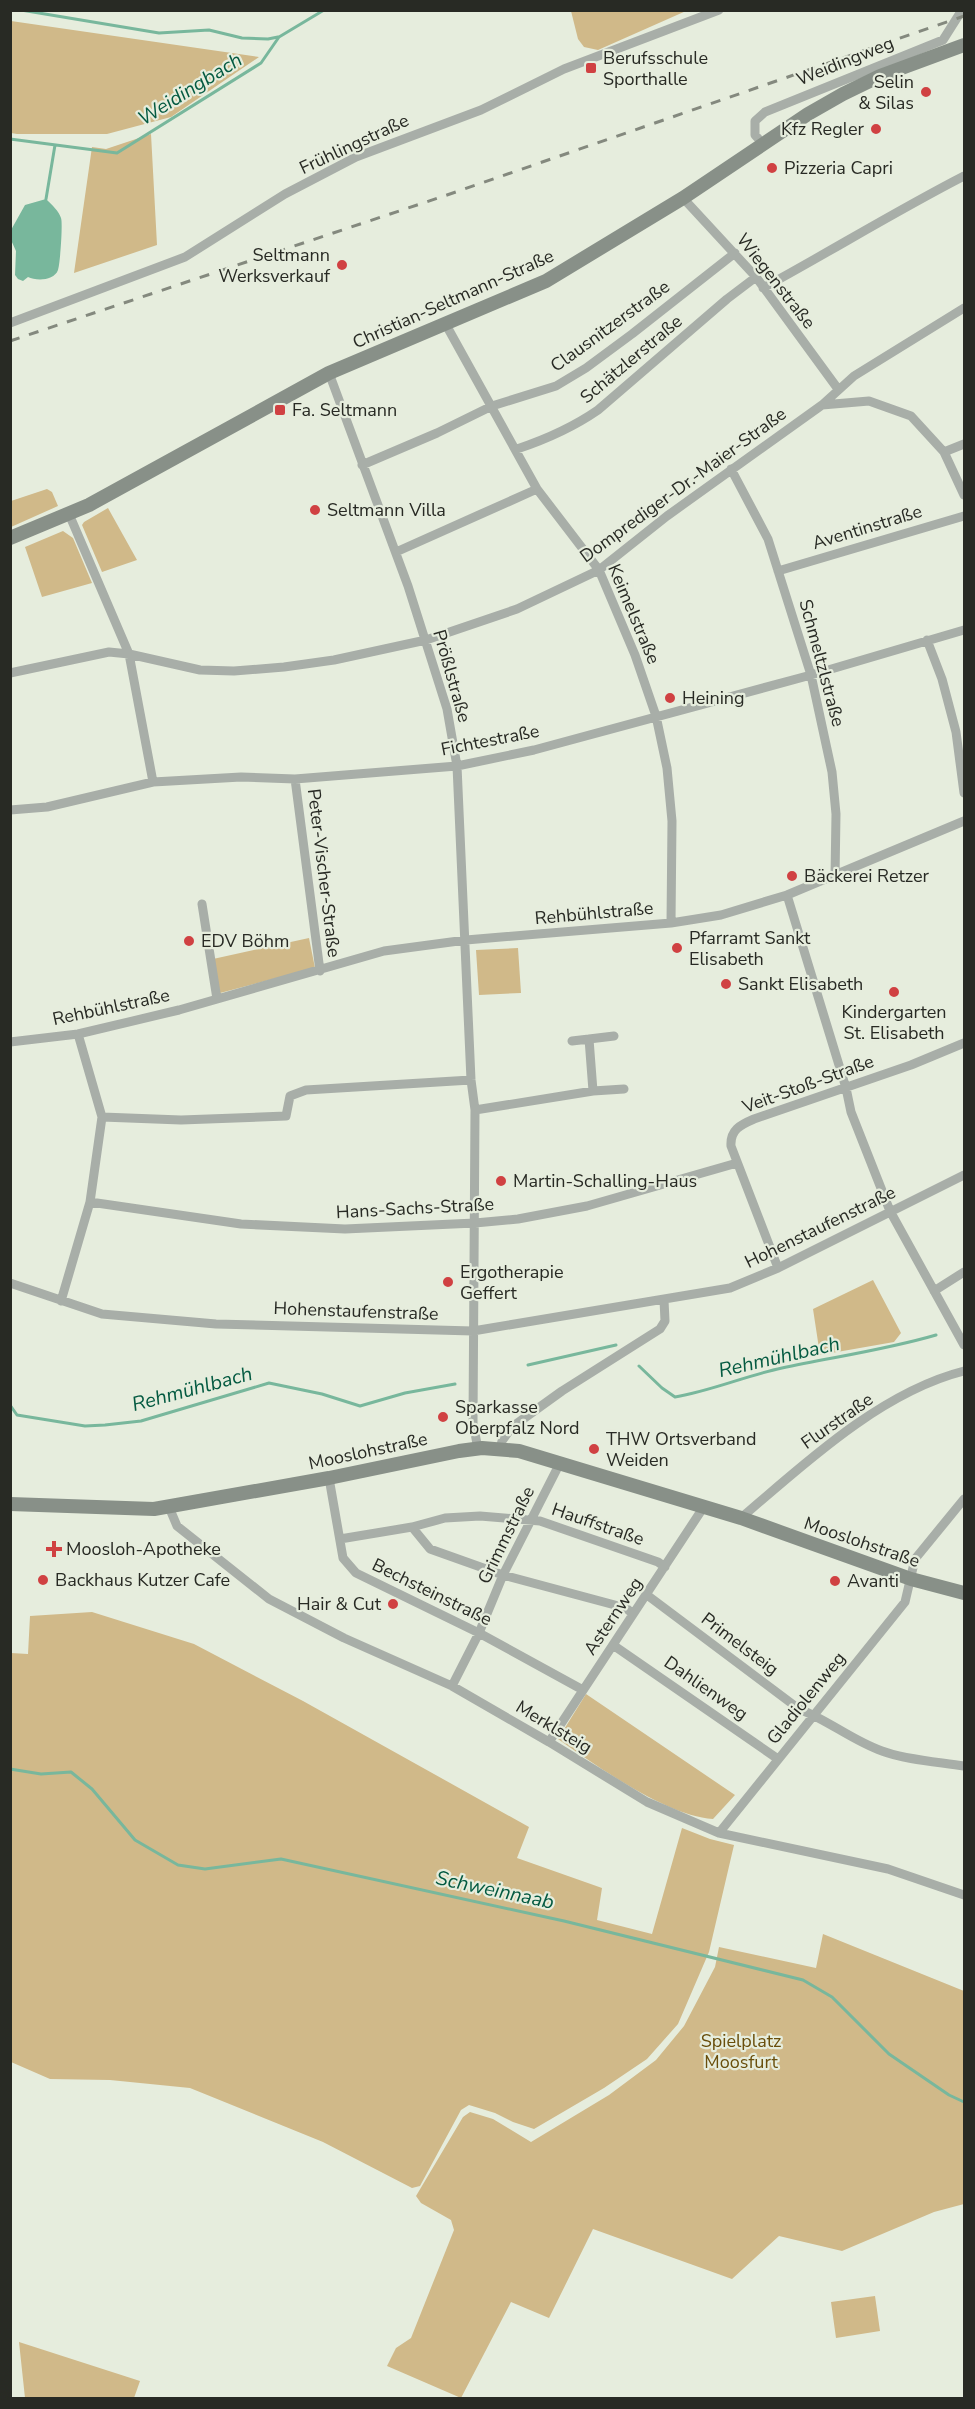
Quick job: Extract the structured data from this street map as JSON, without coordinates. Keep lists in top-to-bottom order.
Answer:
{
  "streets": {
    "main road": ["Christian-Seltmann-Straße", "Mooslohstraße"],
    "street": [
      "Weidingweg",
      "Frühlingstraße",
      "Wiegenstraße",
      "Clausnitzerstraße",
      "Schätzlerstraße",
      "Domprediger-Dr.-Maier-Straße",
      "Aventinstraße",
      "Keimelstraße",
      "Schmeltzlstraße",
      "Prößlstraße",
      "Fichtestraße",
      "Peter-Vischer-Straße",
      "Rehbühlstraße",
      "Veit-Stoß-Straße",
      "Hans-Sachs-Straße",
      "Hohenstaufenstraße",
      "Flurstraße",
      "Hauffstraße",
      "Grimmstraße",
      "Bechsteinstraße",
      "Asternweg",
      "Primelsteig",
      "Dahlienweg",
      "Gladiolenweg",
      "Merklsteig"
    ]
  },
  "crossings": [
    ["Weidingweg", "Christian-Seltmann-Straße"],
    ["Wiegenstraße", "Christian-Seltmann-Straße"],
    ["Wiegenstraße", "Clausnitzerstraße"],
    ["Wiegenstraße", "Schätzlerstraße"],
    ["Wiegenstraße", "Domprediger-Dr.-Maier-Straße"],
    ["Christian-Seltmann-Straße", "Keimelstraße"],
    ["Christian-Seltmann-Straße", "Prößlstraße"],
    ["Clausnitzerstraße", "Keimelstraße"],
    ["Clausnitzerstraße", "Prößlstraße"],
    ["Schätzlerstraße", "Keimelstraße"],
    ["Domprediger-Dr.-Maier-Straße", "Keimelstraße"],
    ["Domprediger-Dr.-Maier-Straße", "Schmeltzlstraße"],
    ["Domprediger-Dr.-Maier-Straße", "Prößlstraße"],
    ["Aventinstraße", "Schmeltzlstraße"],
    ["Keimelstraße", "Fichtestraße"],
    ["Keimelstraße", "Rehbühlstraße"],
    ["Schmeltzlstraße", "Fichtestraße"],
    ["Schmeltzlstraße", "Rehbühlstraße"],
    ["Prößlstraße", "Fichtestraße"],
    ["Prößlstraße", "Rehbühlstraße"],
    ["Prößlstraße", "Hans-Sachs-Straße"],
    ["Prößlstraße", "Hohenstaufenstraße"],
    ["Prößlstraße", "Mooslohstraße"],
    ["Fichtestraße", "Peter-Vischer-Straße"],
    ["Peter-Vischer-Straße", "Rehbühlstraße"],
    ["Veit-Stoß-Straße", "Hans-Sachs-Straße"],
    ["Veit-Stoß-Straße", "Hohenstaufenstraße"],
    ["Flurstraße", "Mooslohstraße"],
    ["Mooslohstraße", "Grimmstraße"],
    ["Mooslohstraße", "Bechsteinstraße"],
    ["Mooslohstraße", "Asternweg"],
    ["Mooslohstraße", "Gladiolenweg"],
    ["Mooslohstraße", "Merklsteig"],
    ["Hauffstraße", "Grimmstraße"],
    ["Hauffstraße", "Bechsteinstraße"],
    ["Hauffstraße", "Asternweg"],
    ["Grimmstraße", "Bechsteinstraße"],
    ["Grimmstraße", "Merklsteig"],
    ["Bechsteinstraße", "Asternweg"],
    ["Asternweg", "Primelsteig"],
    ["Asternweg", "Dahlienweg"],
    ["Asternweg", "Merklsteig"],
    ["Primelsteig", "Gladiolenweg"],
    ["Dahlienweg", "Gladiolenweg"],
    ["Gladiolenweg", "Merklsteig"]
  ],
  "water": ["Weidingbach", "Rehmühlbach", "Schweinnaab"],
  "parks": ["Spielplatz Moosfurt"],
  "places": {
    "transit": ["Berufsschule Sporthalle", "Fa. Seltmann"],
    "other": [
      "Selin & Silas",
      "Kfz Regler",
      "Pizzeria Capri",
      "Seltmann Werksverkauf",
      "Seltmann Villa",
      "Heining",
      "Bäckerei Retzer",
      "EDV Böhm",
      "Pfarramt Sankt Elisabeth",
      "Sankt Elisabeth",
      "Kindergarten St. Elisabeth",
      "Martin-Schalling-Haus",
      "Ergotherapie Geffert",
      "Sparkasse Oberpfalz Nord",
      "THW Ortsverband Weiden",
      "Backhaus Kutzer Cafe",
      "Avanti",
      "Hair & Cut"
    ],
    "health": ["Moosloh-Apotheke"]
  }
}
